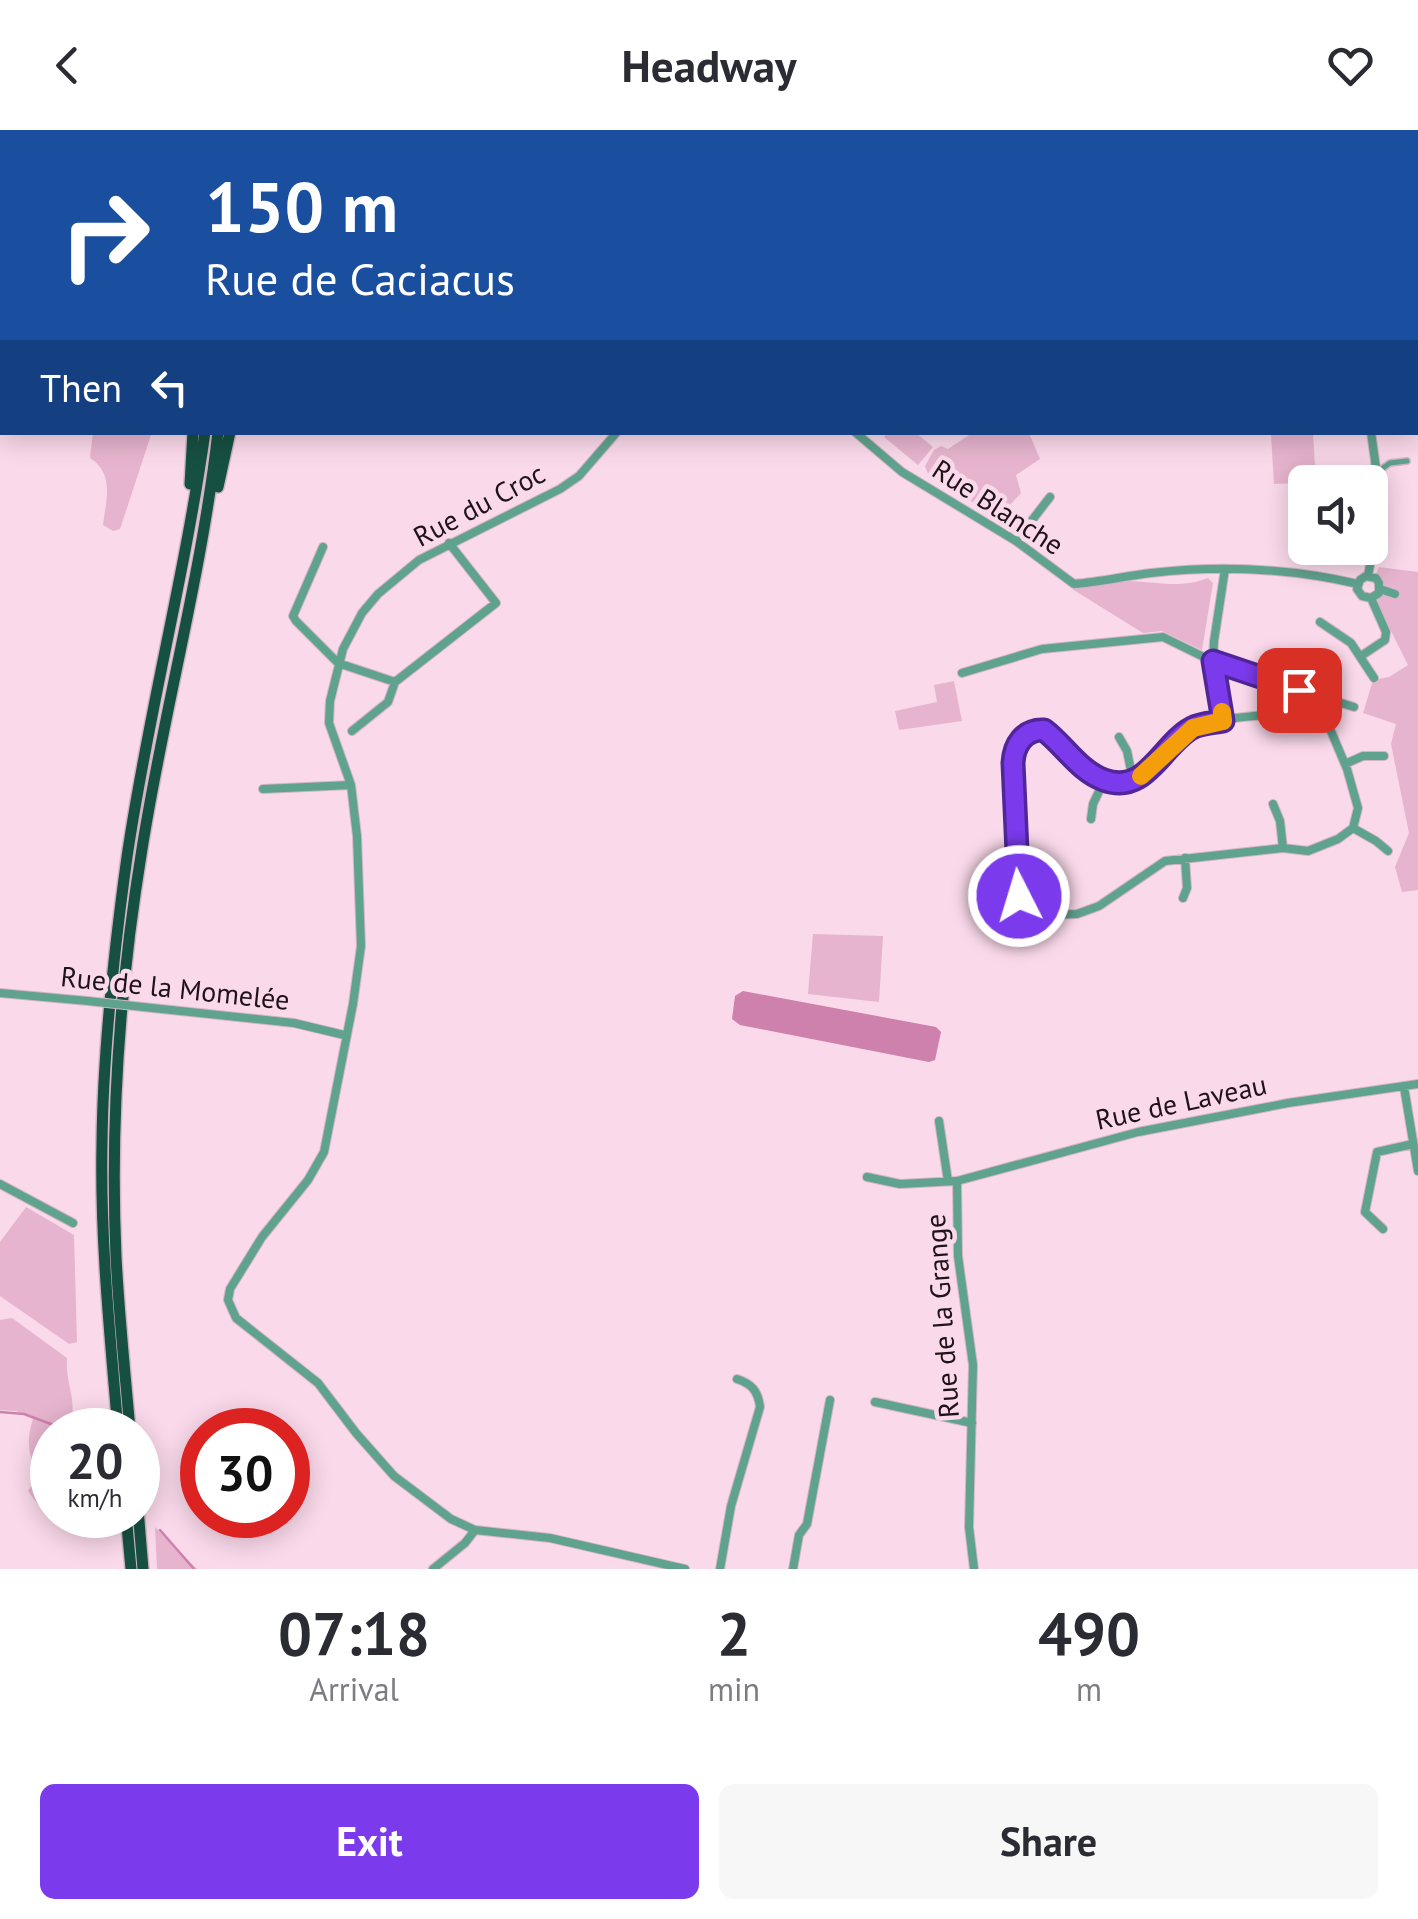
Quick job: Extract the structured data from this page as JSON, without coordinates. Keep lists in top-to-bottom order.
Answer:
{
  "streets": {
    "street": [
      "Rue du Croc",
      "Rue Blanche",
      "Rue de la Momelée",
      "Rue de Laveau",
      "Rue de la Grange"
    ]
  },
  "crossings": [
    ["Rue du Croc", "Rue de la Momelée"],
    ["Rue de Laveau", "Rue de la Grange"]
  ],
  "page": {
    "header": "Headway",
    "turn": ["150 m", "Rue de Caciacus"],
    "then": "Then",
    "speed": "20 km/h",
    "limit": "30",
    "eta": [
      "07:18",
      "Arrival",
      "2",
      "min",
      "490",
      "m"
    ],
    "buttons": ["Exit", "Share"]
  }
}
